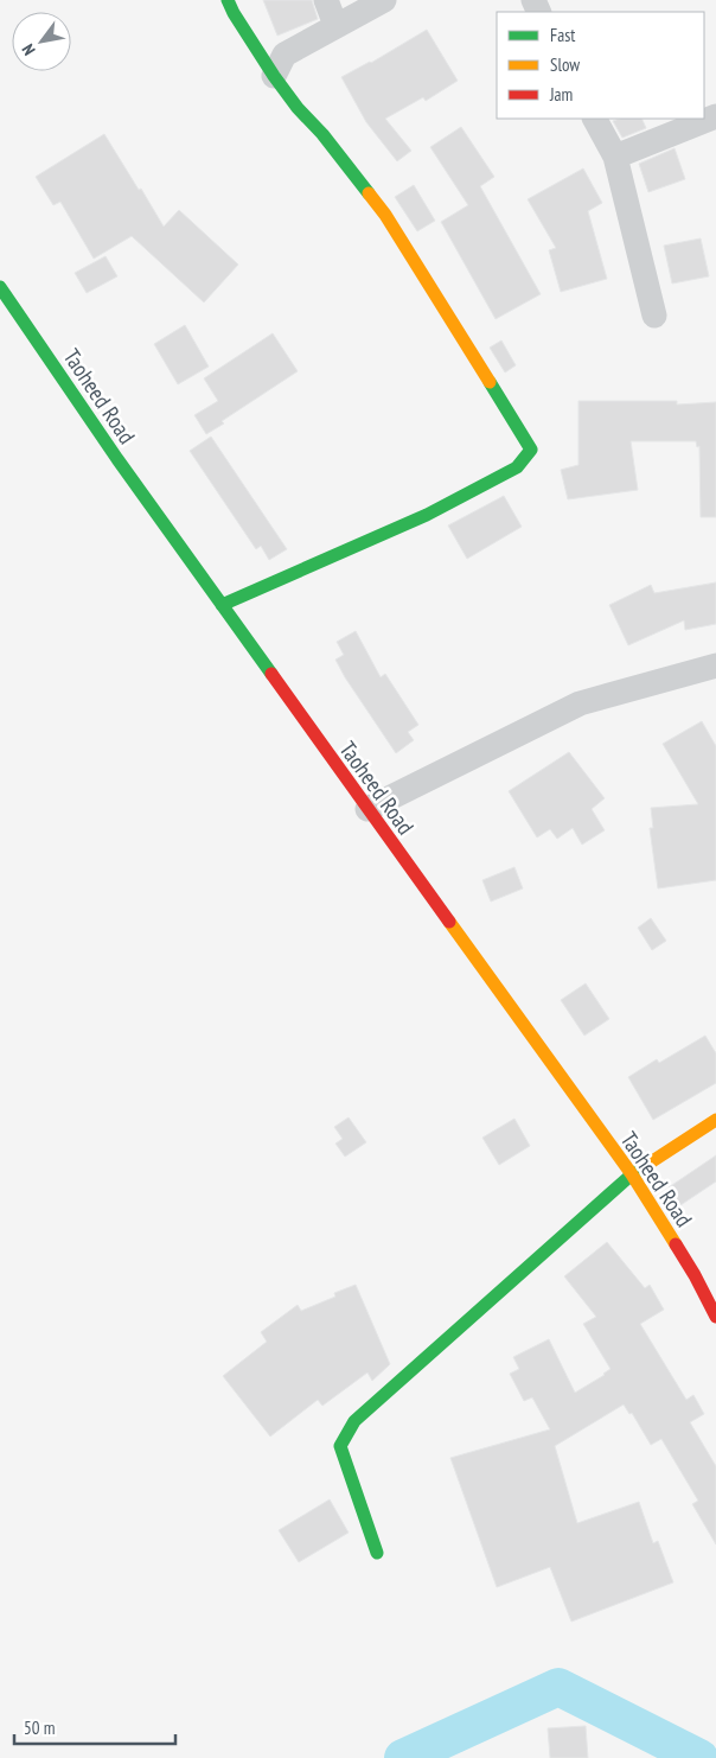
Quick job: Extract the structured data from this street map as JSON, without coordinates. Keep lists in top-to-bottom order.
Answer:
{
  "streets": {
    "street": ["Taoheed Road"]
  },
  "legend": ["Fast", "Slow", "Jam"],
  "scale_bar": "50 m",
  "north": "bottom left"
}
